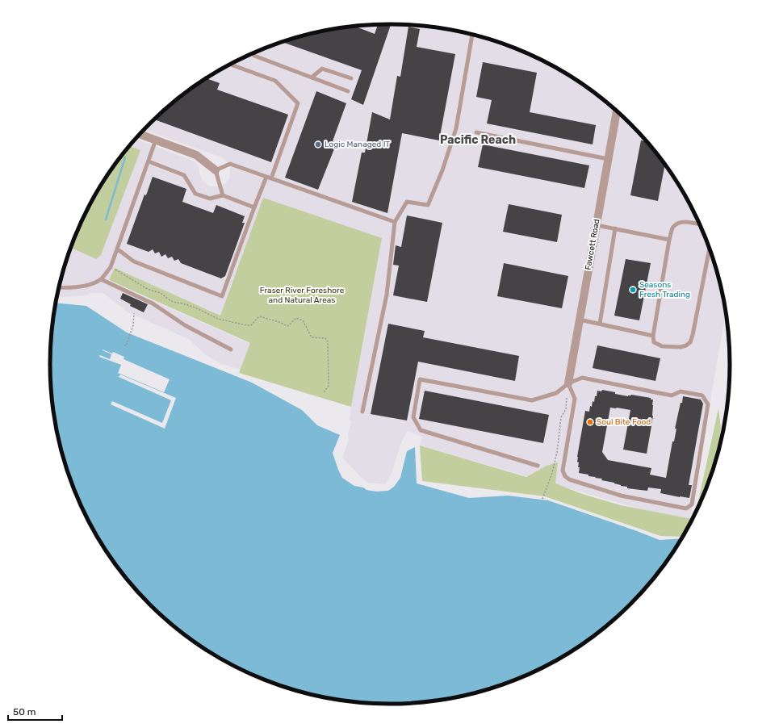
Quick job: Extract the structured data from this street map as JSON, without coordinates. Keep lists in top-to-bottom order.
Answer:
{
  "streets": {
    "street": ["Fawcett Road"]
  },
  "districts": ["Pacific Reach"],
  "parks": ["Fraser River Foreshore and Natural Areas"],
  "places": ["Logic Managed IT", "Seasons Fresh Trading", "Soul Bite Food"],
  "scale_bar": "50 m"
}
